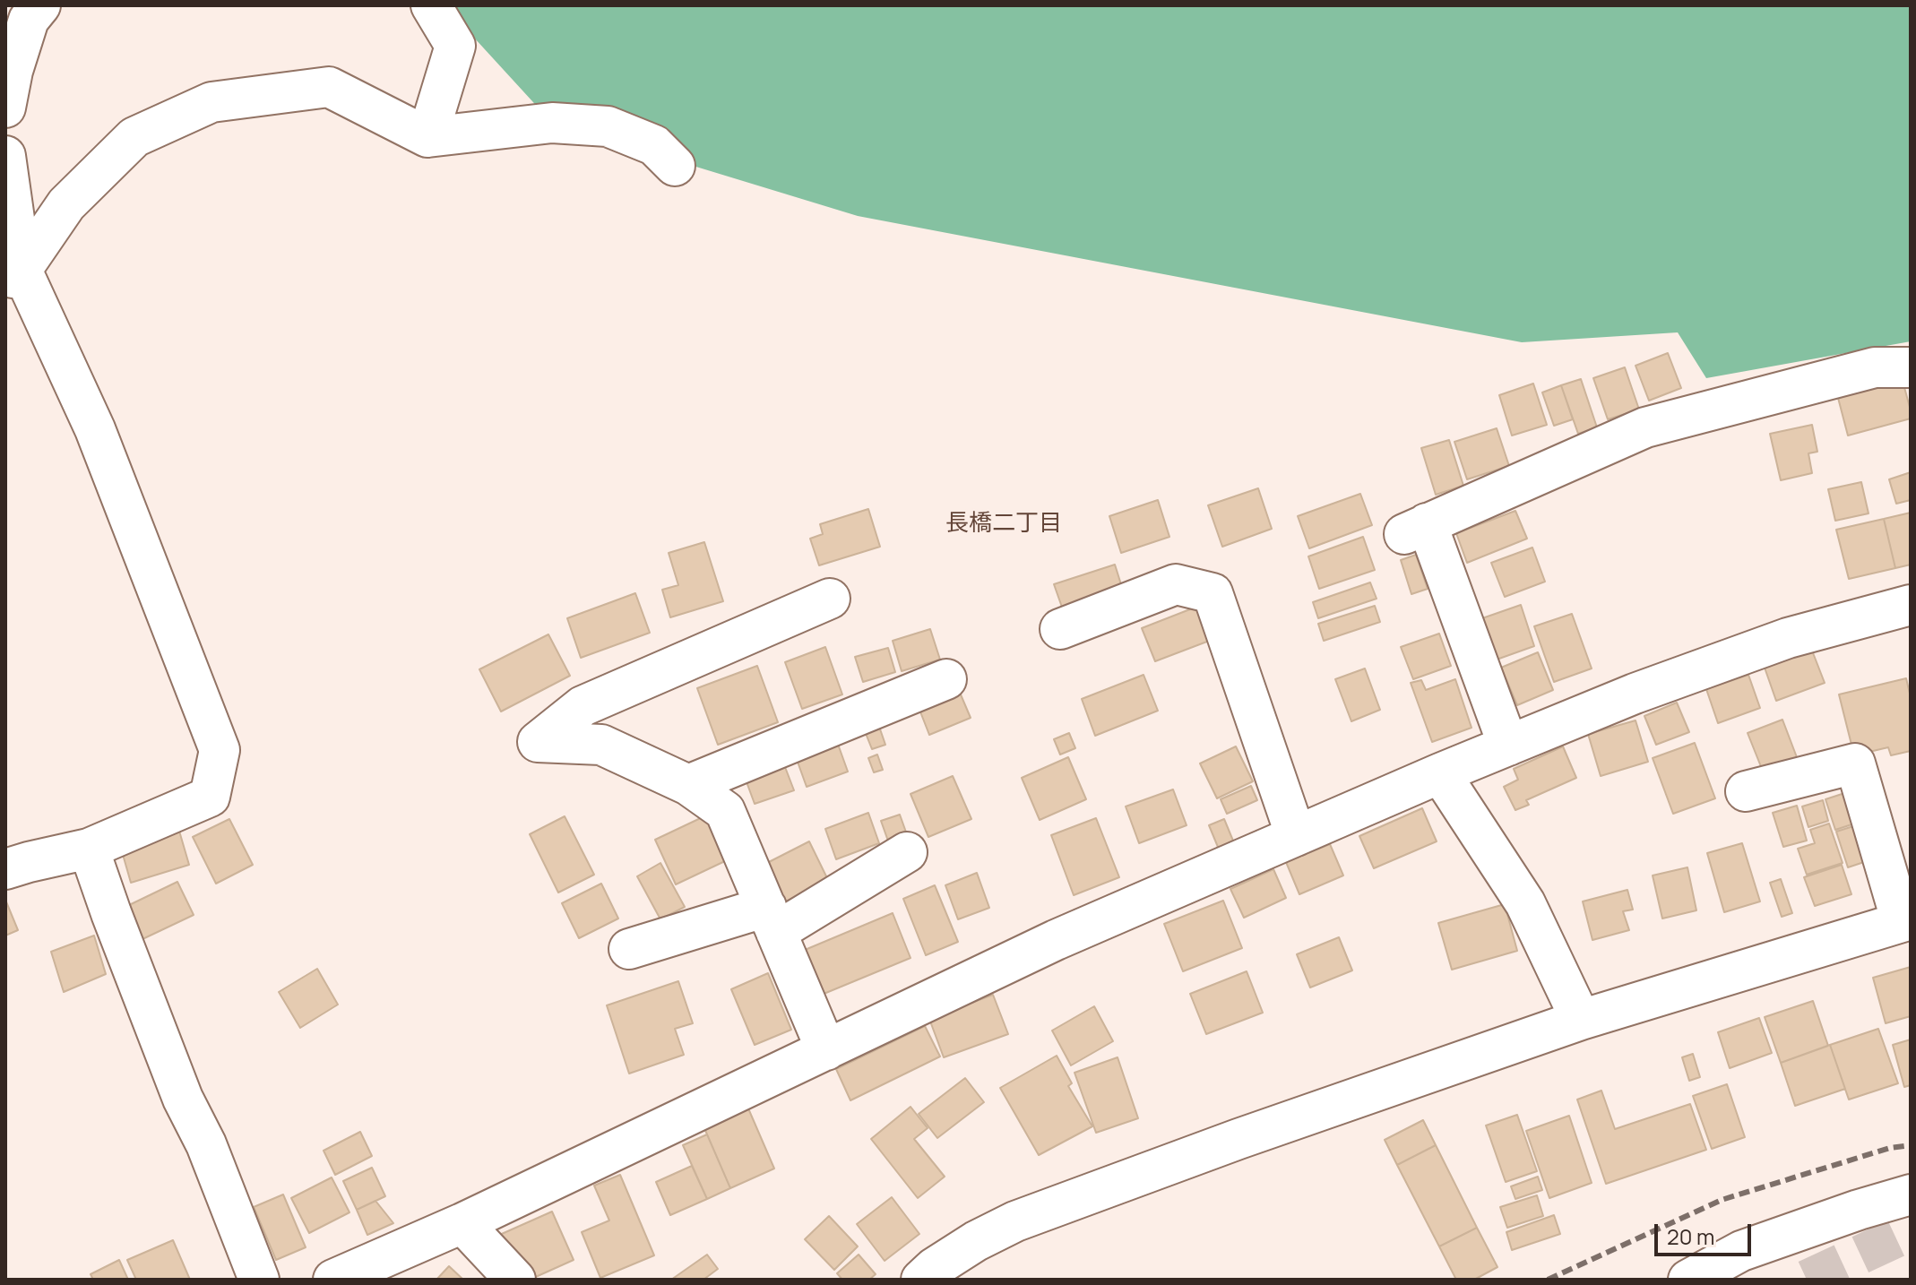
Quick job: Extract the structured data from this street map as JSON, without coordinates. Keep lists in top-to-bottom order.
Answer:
{
  "districts": ["長橋二丁目"],
  "scale_bar": "20 m"
}
